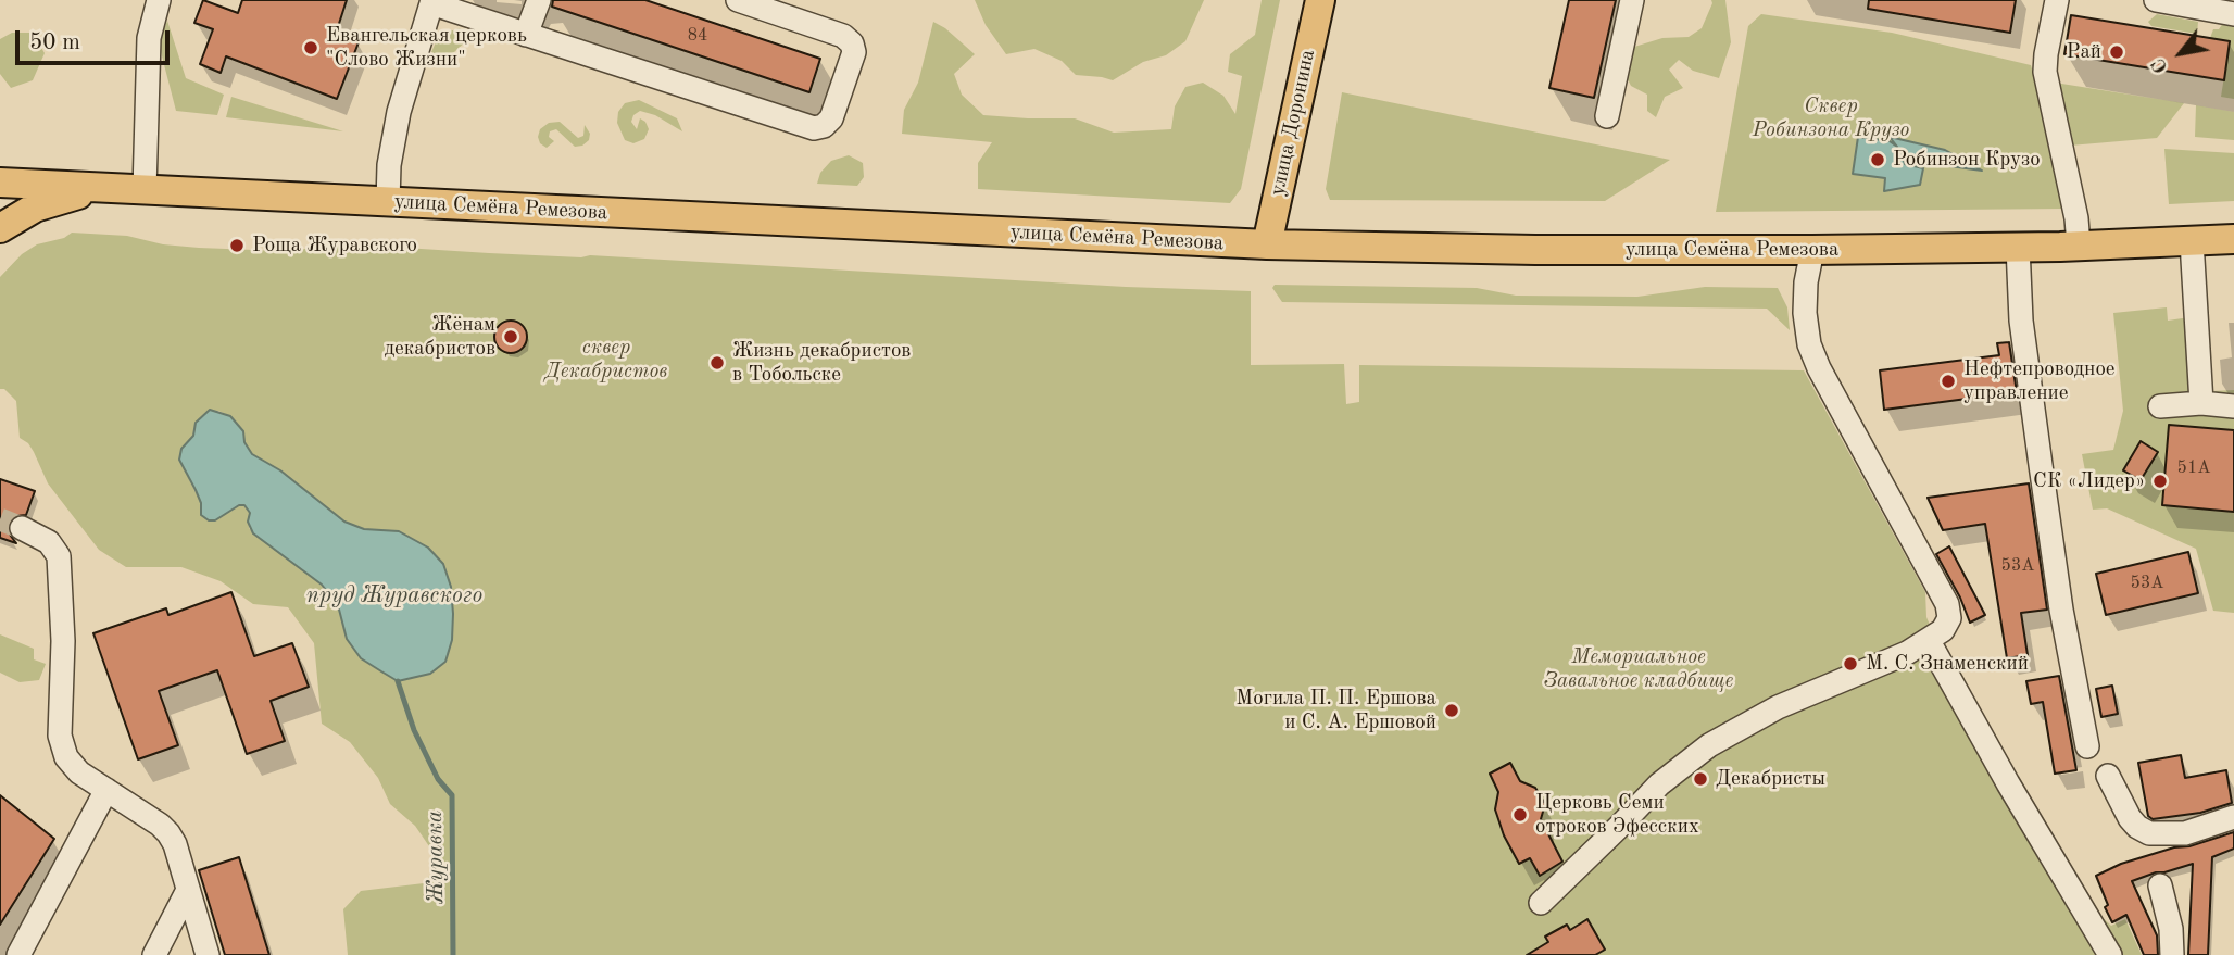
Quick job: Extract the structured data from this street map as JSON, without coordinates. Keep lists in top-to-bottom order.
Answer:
{
  "streets": {
    "main road": ["улица Доронина", "улица Семёна Ремезова"]
  },
  "crossings": [
    ["улица Доронина", "улица Семёна Ремезова"]
  ],
  "water": ["пруд Журавского", "Журавка"],
  "parks": ["Сквер Робинзона Крузо", "сквер Декабристов", "Мемориальное Завальное кладбище"],
  "places": [
    "Евангельская церковь \"Слово Жизни\"",
    "Рай",
    "Робинзон Крузо",
    "Роща Журавского",
    "Жёнам декабристов",
    "Жизнь декабристов в Тобольске",
    "Нефтепроводное управление",
    "СК «Лидер»",
    "М. С. Знаменский",
    "Могила П. П. Ершова и С. А. Ершовой",
    "Декабристы",
    "Церковь Семи отроков Эфесских"
  ],
  "house_numbers": [
    "84",
    "51А",
    "53А",
    "53А"
  ],
  "scale_bar": "50 m",
  "north": "bottom left"
}
